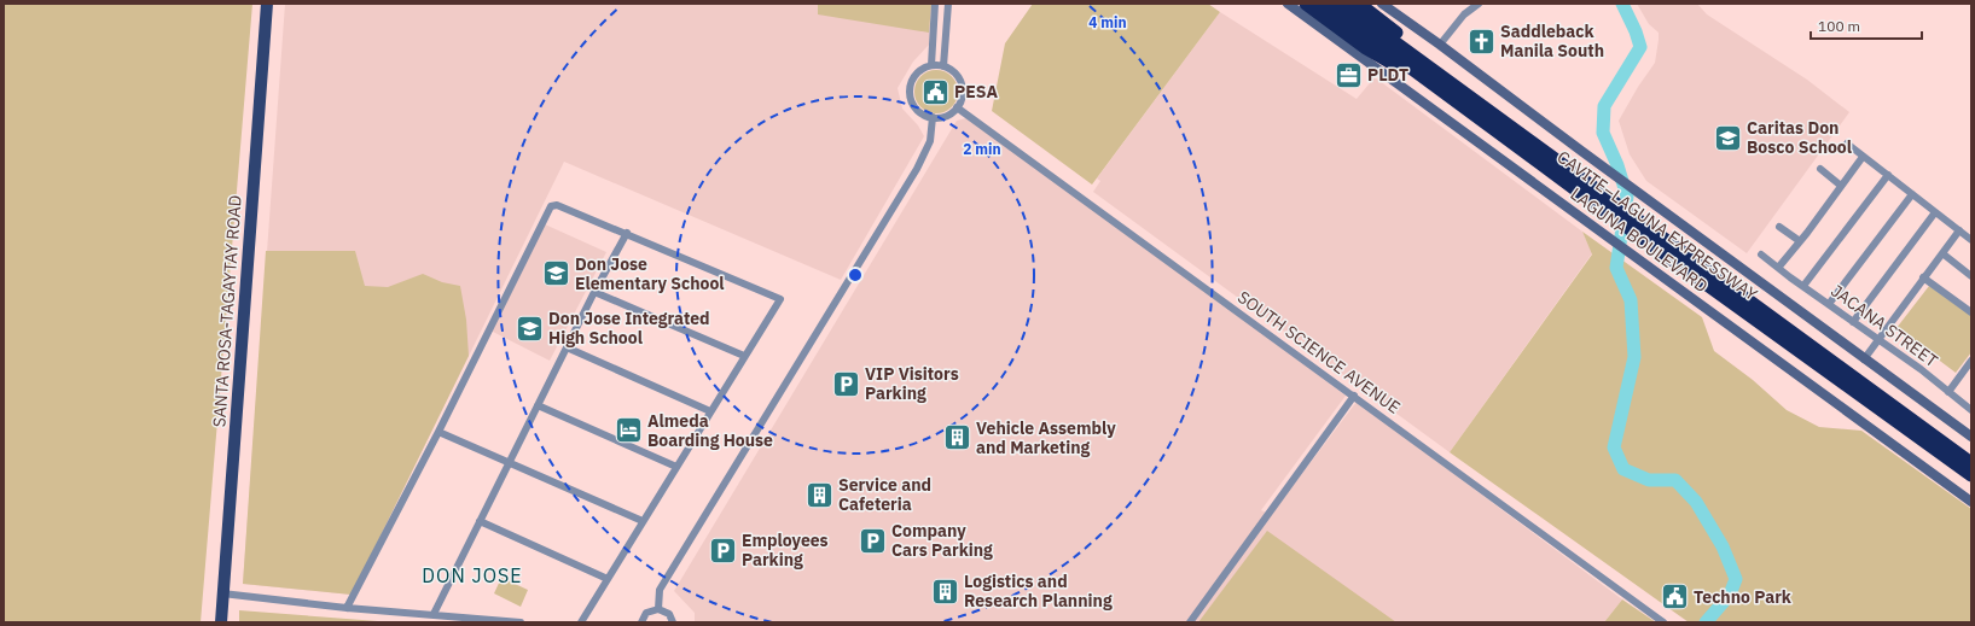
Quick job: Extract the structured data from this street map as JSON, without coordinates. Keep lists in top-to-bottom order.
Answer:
{
  "streets": {
    "highway": ["CAVITE–LAGUNA EXPRESSWAY"],
    "main road": ["LAGUNA BOULEVARD", "SANTA ROSA-TAGAYTAY ROAD"],
    "street": ["JACANA STREET", "SOUTH SCIENCE AVENUE"]
  },
  "districts": ["DON JOSE"],
  "places": {
    "church": ["Saddleback Manila South"],
    "office": ["PLDT"],
    "public building": ["PESA", "Techno Park"],
    "school or university": ["Caritas Don Bosco School", "Don Jose Elementary School", "Don Jose Integrated High School"],
    "parking": ["VIP Visitors Parking", "Company Cars Parking", "Employees Parking"],
    "hotel": ["Almeda Boarding House"],
    "building": ["Vehicle Assembly and Marketing", "Service and Cafeteria", "Logistics and Research Planning"]
  },
  "scale_bar": "100 m",
  "rings": ["4 min", "2 min"]
}
